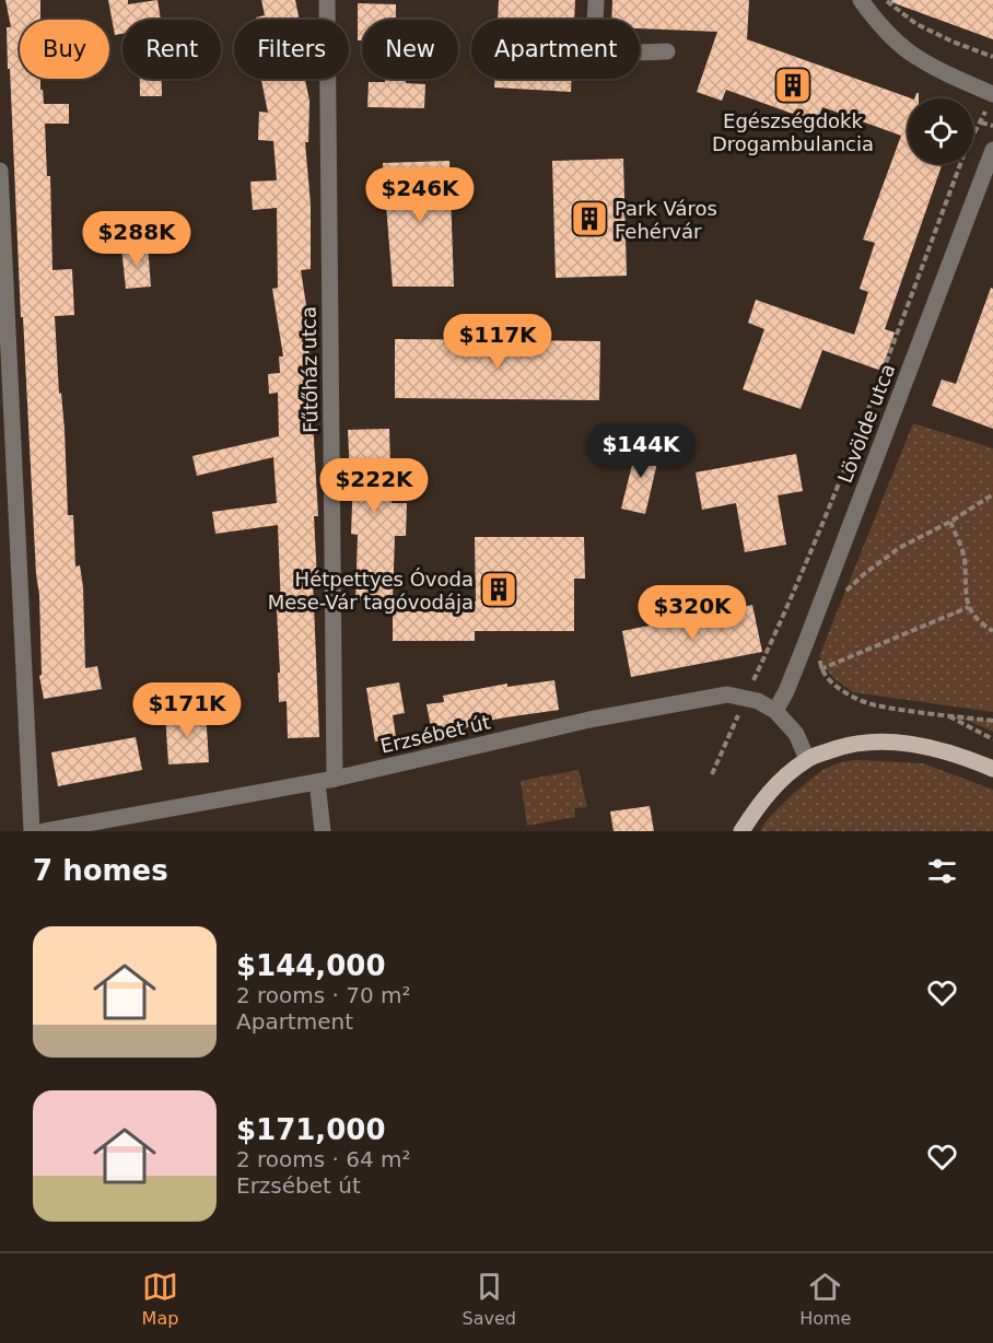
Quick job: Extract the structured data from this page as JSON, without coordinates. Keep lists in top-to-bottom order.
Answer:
{
  "streets": {
    "street": ["Fűtőház utca", "Lövölde utca", "Erzsébet út"]
  },
  "crossings": [
    ["Fűtőház utca", "Erzsébet út"],
    ["Lövölde utca", "Erzsébet út"]
  ],
  "places": {
    "building": ["Egészségdokk Drogambulancia", "Park Város Fehérvár", "Hétpettyes Óvoda Mese-Vár tagóvodája"]
  },
  "page": {
    "chip": [
      "Buy",
      "Rent",
      "Filters",
      "New",
      "Apartment"
    ],
    "price": [
      "$246K",
      "$288K",
      "$117K",
      "$144K",
      "$222K",
      "$320K",
      "$171K"
    ],
    "heading": "7 homes",
    "list": [
      {
        "name": "$144,000",
        "note": "2 rooms · 70 m² · Apartment"
      },
      {
        "name": "$171,000",
        "note": "2 rooms · 64 m² · Erzsébet út"
      }
    ],
    "tabs": ["Map", "Saved", "Home"]
  }
}
